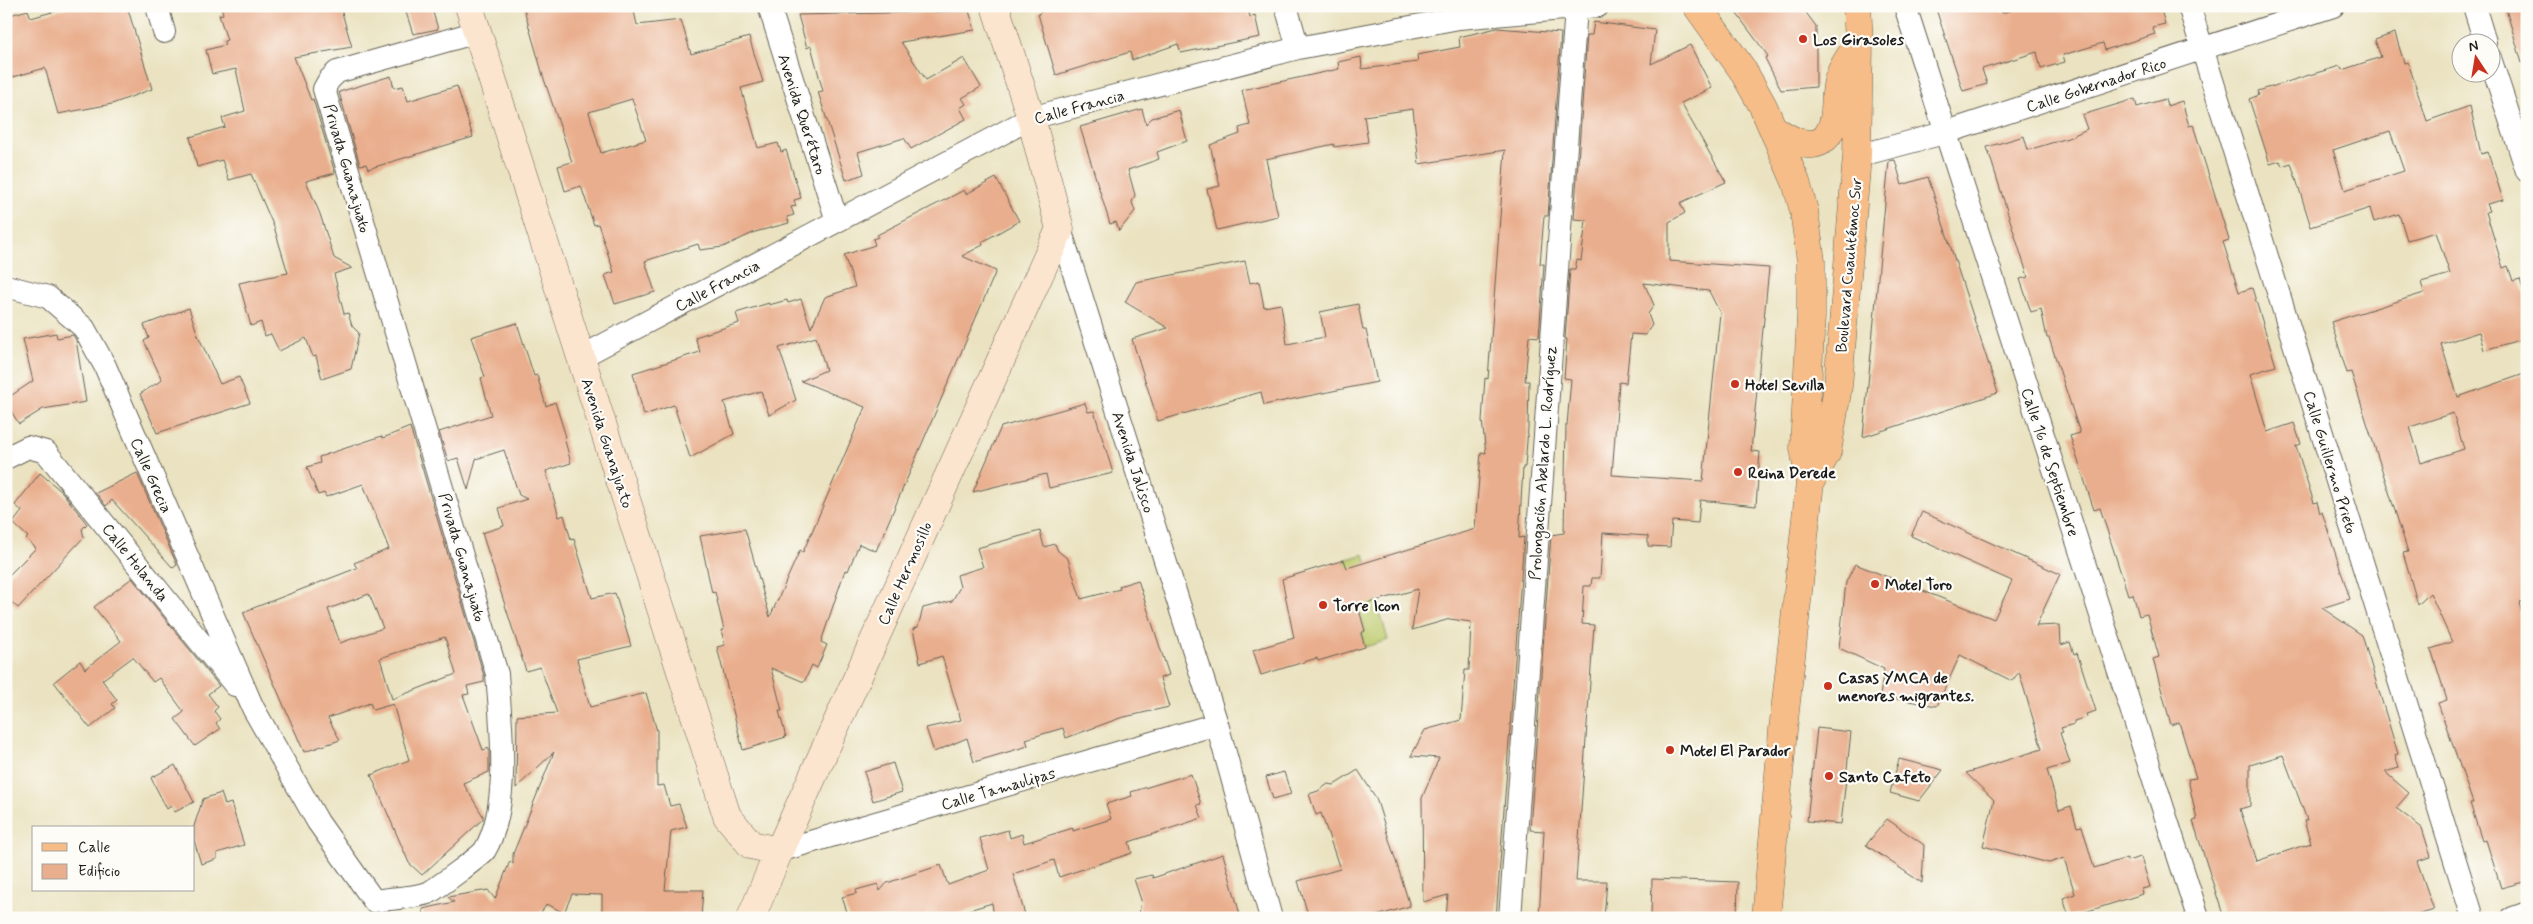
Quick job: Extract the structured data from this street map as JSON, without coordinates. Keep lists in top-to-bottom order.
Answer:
{
  "streets": {
    "main road": ["Boulevard Cuauhtémoc Sur"],
    "street": [
      "Calle Gobernador Rico",
      "Calle Francia",
      "Avenida Querétaro",
      "Privada Guanajuato",
      "Avenida Guanajuato",
      "Avenida Jalisco",
      "Calle 16 de Septiembre",
      "Calle Guillermo Prieto",
      "Prolongación Abelardo L. Rodríguez",
      "Calle Grecia",
      "Calle Holanda",
      "Calle Hermosillo",
      "Calle Tamaulipas"
    ]
  },
  "crossings": [
    ["Calle Gobernador Rico", "Boulevard Cuauhtémoc Sur"],
    ["Calle Gobernador Rico", "Calle 16 de Septiembre"],
    ["Calle Gobernador Rico", "Calle Guillermo Prieto"],
    ["Calle Francia", "Avenida Querétaro"],
    ["Calle Francia", "Avenida Guanajuato"],
    ["Calle Francia", "Avenida Jalisco"],
    ["Calle Francia", "Prolongación Abelardo L. Rodríguez"],
    ["Privada Guanajuato", "Avenida Guanajuato"],
    ["Privada Guanajuato", "Calle Grecia"],
    ["Privada Guanajuato", "Calle Holanda"],
    ["Avenida Guanajuato", "Calle Hermosillo"],
    ["Avenida Guanajuato", "Calle Tamaulipas"],
    ["Avenida Jalisco", "Calle Hermosillo"],
    ["Avenida Jalisco", "Calle Tamaulipas"],
    ["Calle Grecia", "Calle Holanda"],
    ["Calle Hermosillo", "Calle Tamaulipas"]
  ],
  "places": [
    "Los Girasoles",
    "Hotel Sevilla",
    "Reina Derede",
    "Motel Toro",
    "Torre Icon",
    "Casas YMCA de menores migrantes.",
    "Motel El Parador",
    "Santo Cafeto"
  ],
  "legend": ["Calle", "Edificio"],
  "north": "top"
}
